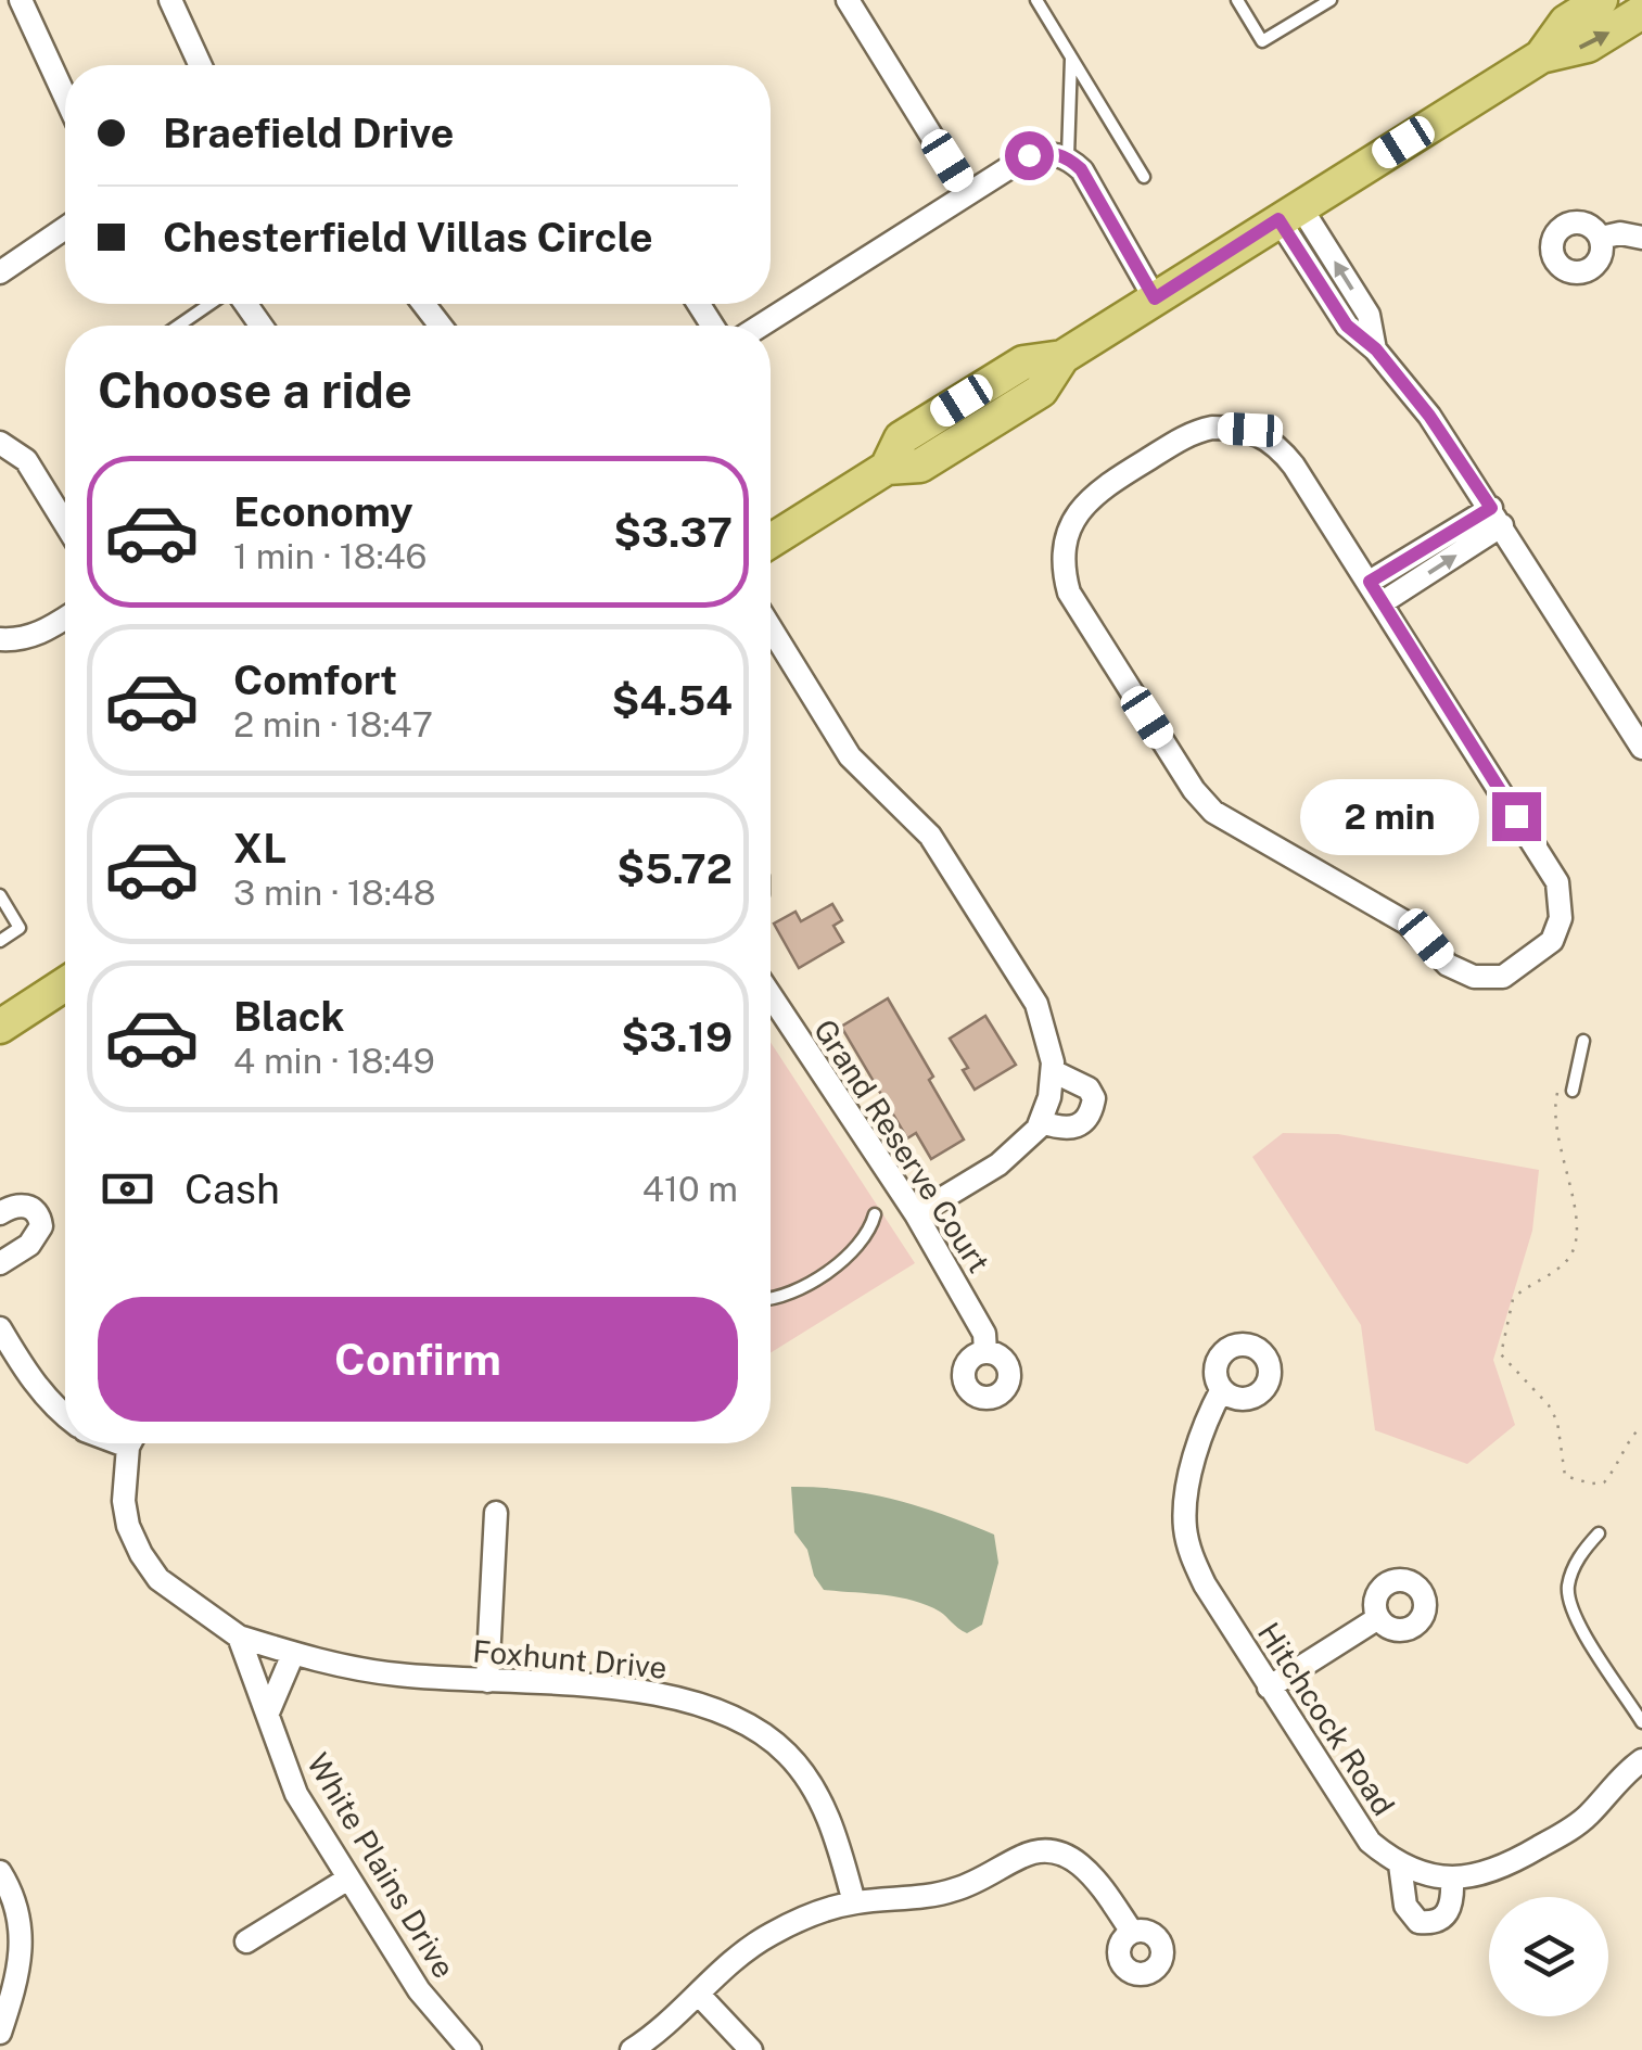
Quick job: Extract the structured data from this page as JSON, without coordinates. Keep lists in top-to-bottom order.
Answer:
{
  "streets": {
    "street": [
      "Grand Reserve Court",
      "Foxhunt Drive",
      "Hitchcock Road",
      "White Plains Drive"
    ]
  },
  "crossings": [
    ["Foxhunt Drive", "White Plains Drive"]
  ],
  "page": {
    "banner": ["Braefield Drive", "Chesterfield Villas Circle"],
    "heading": "Choose a ride",
    "list": [
      {
        "name": "Economy",
        "note": "1 min · 18:46",
        "value": "$3.37"
      },
      {
        "name": "Comfort",
        "note": "2 min · 18:47",
        "value": "$4.54"
      },
      {
        "name": "XL",
        "note": "3 min · 18:48",
        "value": "$5.72"
      },
      {
        "name": "Black",
        "note": "4 min · 18:49",
        "value": "$3.19"
      }
    ],
    "bubble": "2 min",
    "pay": ["Cash", "410 m"],
    "buttons": "Confirm"
  }
}
